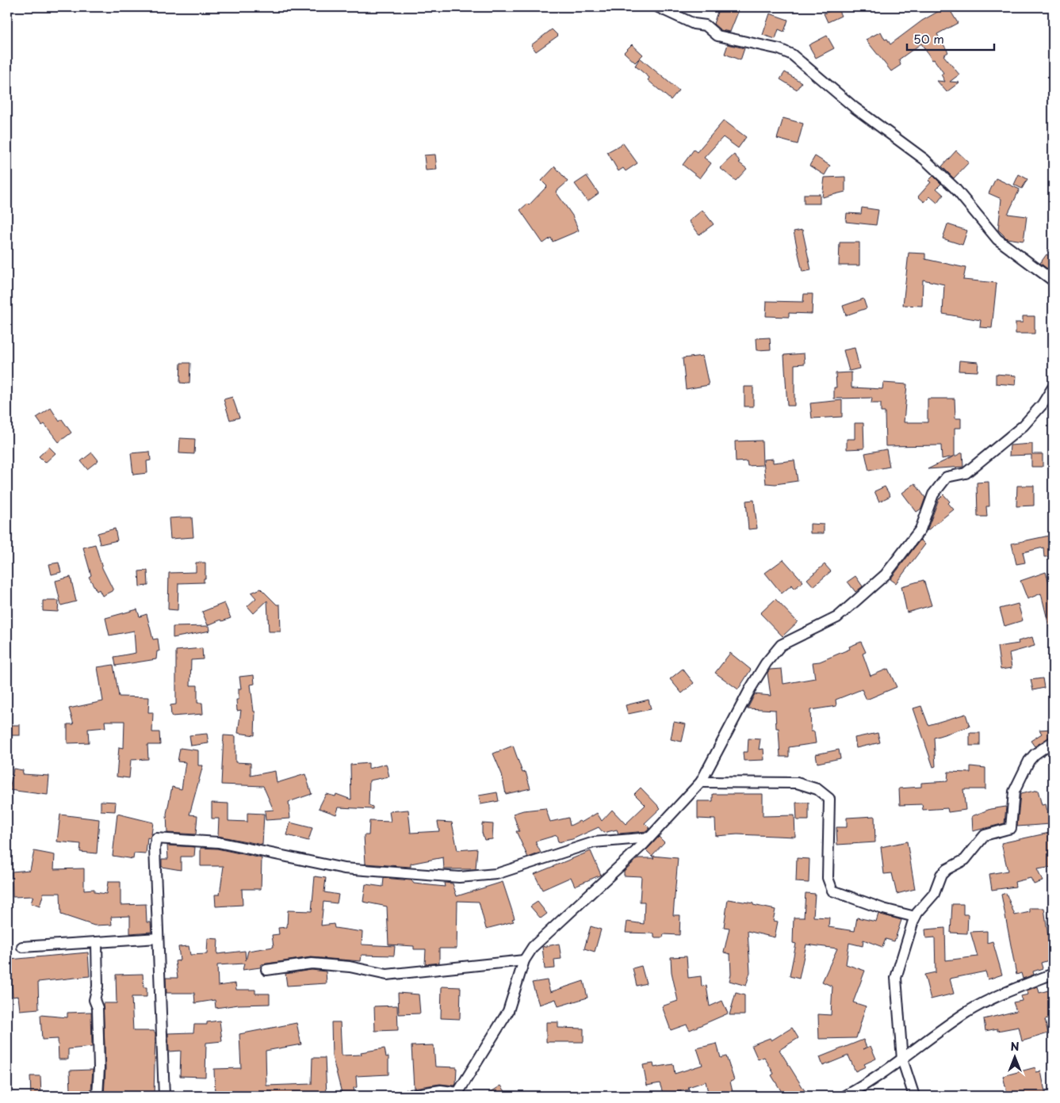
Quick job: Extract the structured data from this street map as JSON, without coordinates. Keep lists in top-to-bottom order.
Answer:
{
  "scale_bar": "50 m",
  "north": "top"
}
